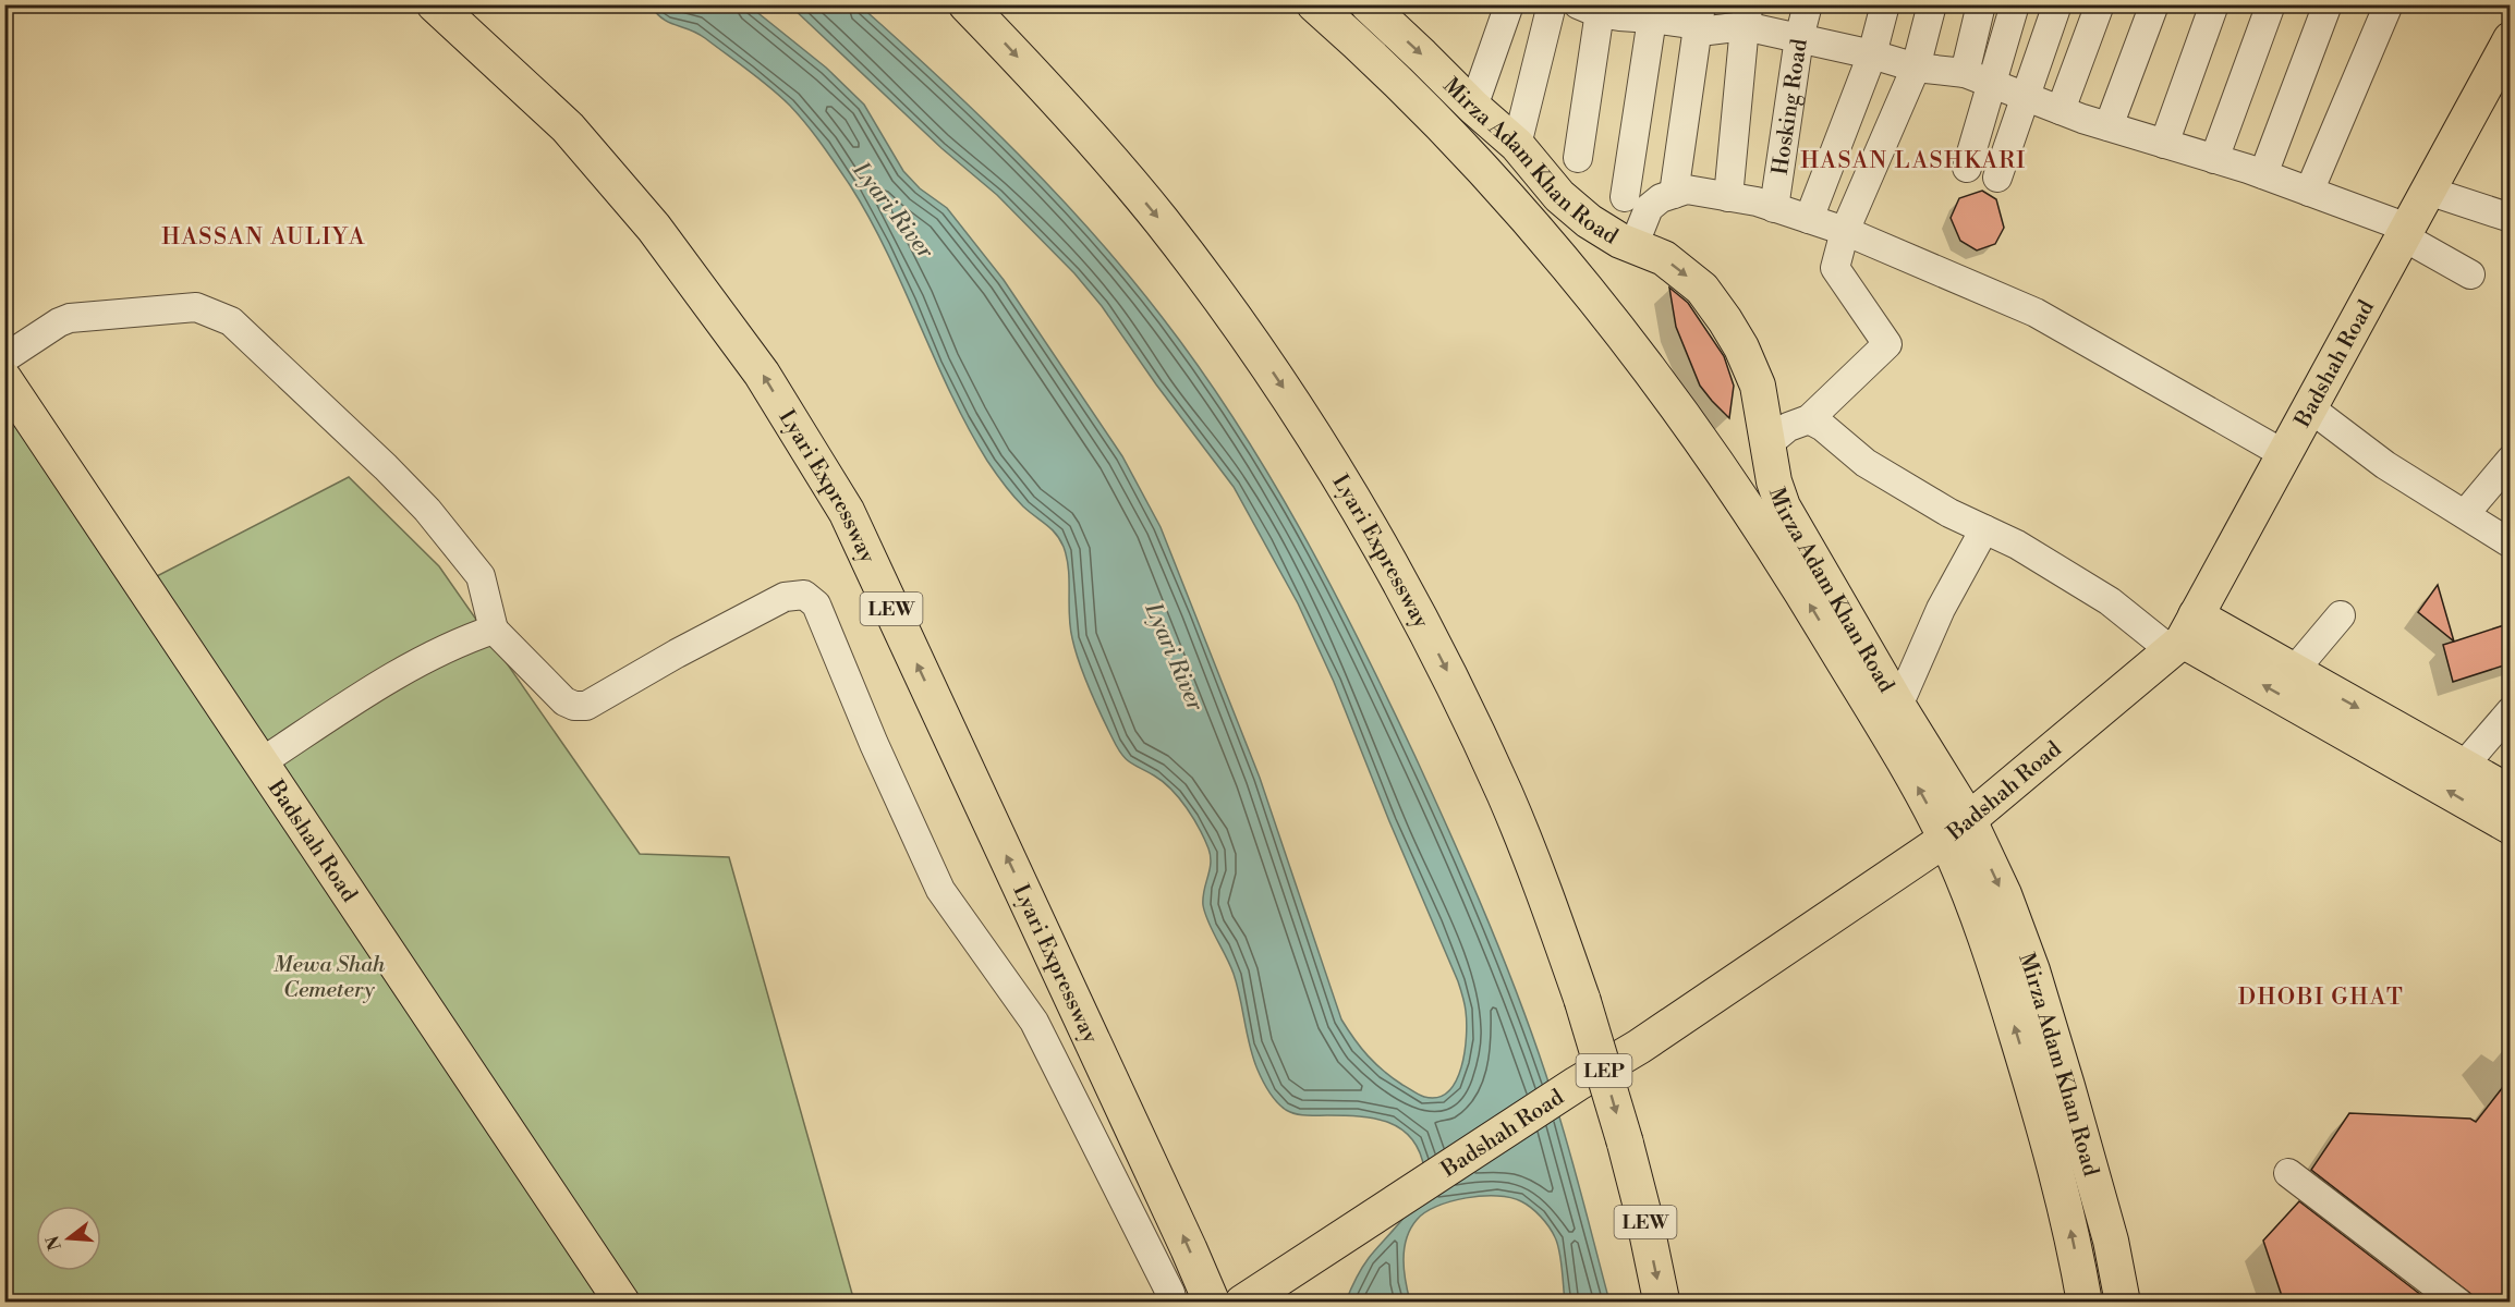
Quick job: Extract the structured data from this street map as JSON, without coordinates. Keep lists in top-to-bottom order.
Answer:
{
  "streets": {
    "highway": ["Lyari Expressway", "LEW", "LEP"],
    "main road": ["Mirza Adam Khan Road", "Badshah Road"],
    "street": ["Hosking Road"]
  },
  "crossings": [
    ["Mirza Adam Khan Road", "Badshah Road"]
  ],
  "districts": ["HASAN LASHKARI", "HASSAN AULIYA", "DHOBI GHAT"],
  "water": ["Lyari River"],
  "parks": ["Mewa Shah Cemetery"],
  "north": "left"
}
